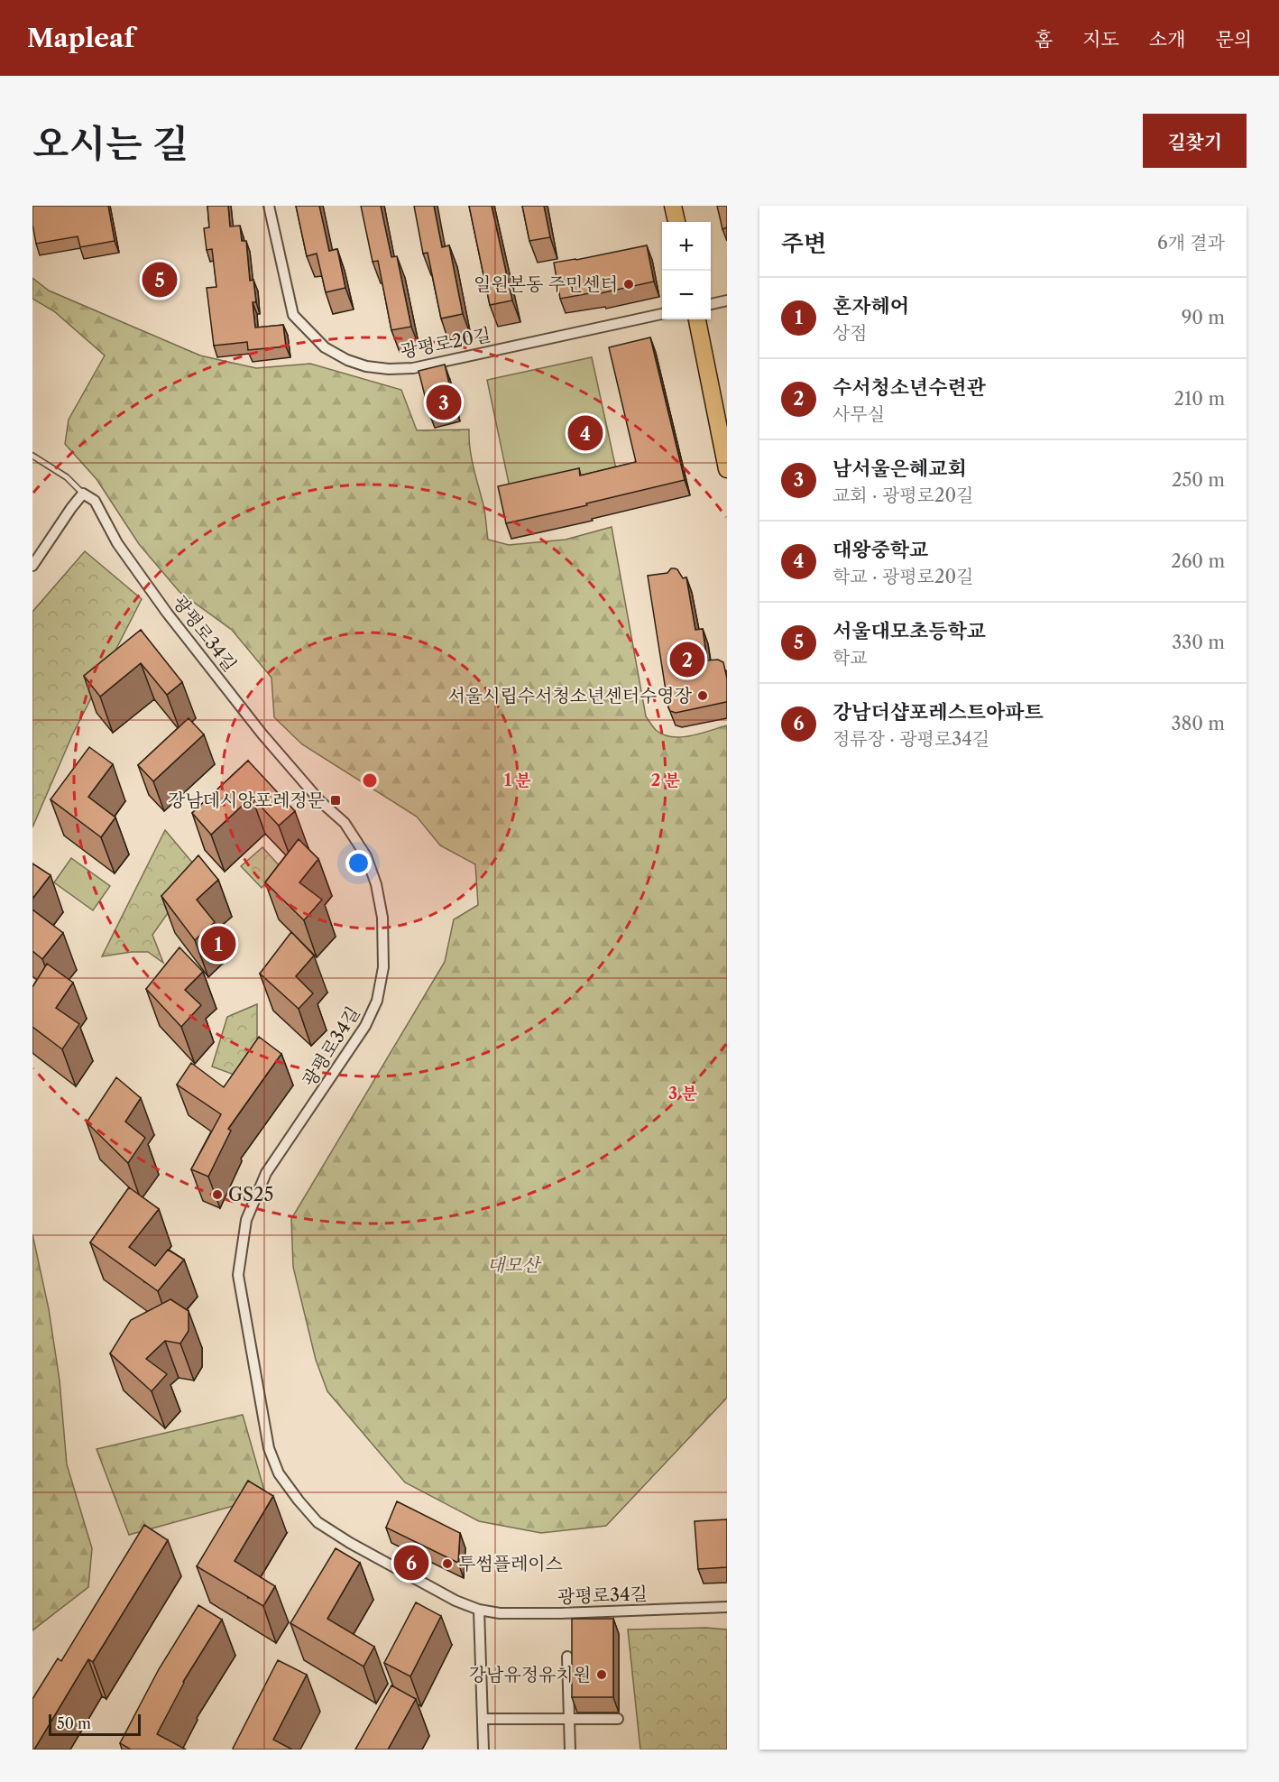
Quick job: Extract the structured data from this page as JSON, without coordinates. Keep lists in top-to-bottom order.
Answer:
{
  "streets": {
    "street": ["광평로20길", "광평로34길"]
  },
  "parks": ["대모산"],
  "places": {
    "other": [
      "일원본동 주민센터",
      "서울시립수서청소년센터수영장",
      "GS25",
      "투썸플레이스",
      "강남유정유치원"
    ],
    "transit": ["강남데시앙포레정문"]
  },
  "scale_bar": "50 m",
  "page": {
    "header": "Mapleaf",
    "nav": [
      "홈",
      "지도",
      "소개",
      "문의"
    ],
    "title": "오시는 길",
    "buttons": "길찾기",
    "heading": ["주변", "6개 결과"],
    "map_buttons": ["+", "−"],
    "pins": [
      "5",
      "3",
      "4",
      "2",
      "1",
      "6"
    ],
    "list": [
      {
        "mark": "1",
        "name": "혼자헤어",
        "note": "상점",
        "value": "90 m"
      },
      {
        "mark": "2",
        "name": "수서청소년수련관",
        "note": "사무실",
        "value": "210 m"
      },
      {
        "mark": "3",
        "name": "남서울은혜교회",
        "note": "교회 · 광평로20길",
        "value": "250 m"
      },
      {
        "mark": "4",
        "name": "대왕중학교",
        "note": "학교 · 광평로20길",
        "value": "260 m"
      },
      {
        "mark": "5",
        "name": "서울대모초등학교",
        "note": "학교",
        "value": "330 m"
      },
      {
        "mark": "6",
        "name": "강남더샵포레스트아파트",
        "note": "정류장 · 광평로34길",
        "value": "380 m"
      }
    ],
    "scale": "50 m"
  },
  "rings": ["1 분", "2 분", "3 분"]
}
